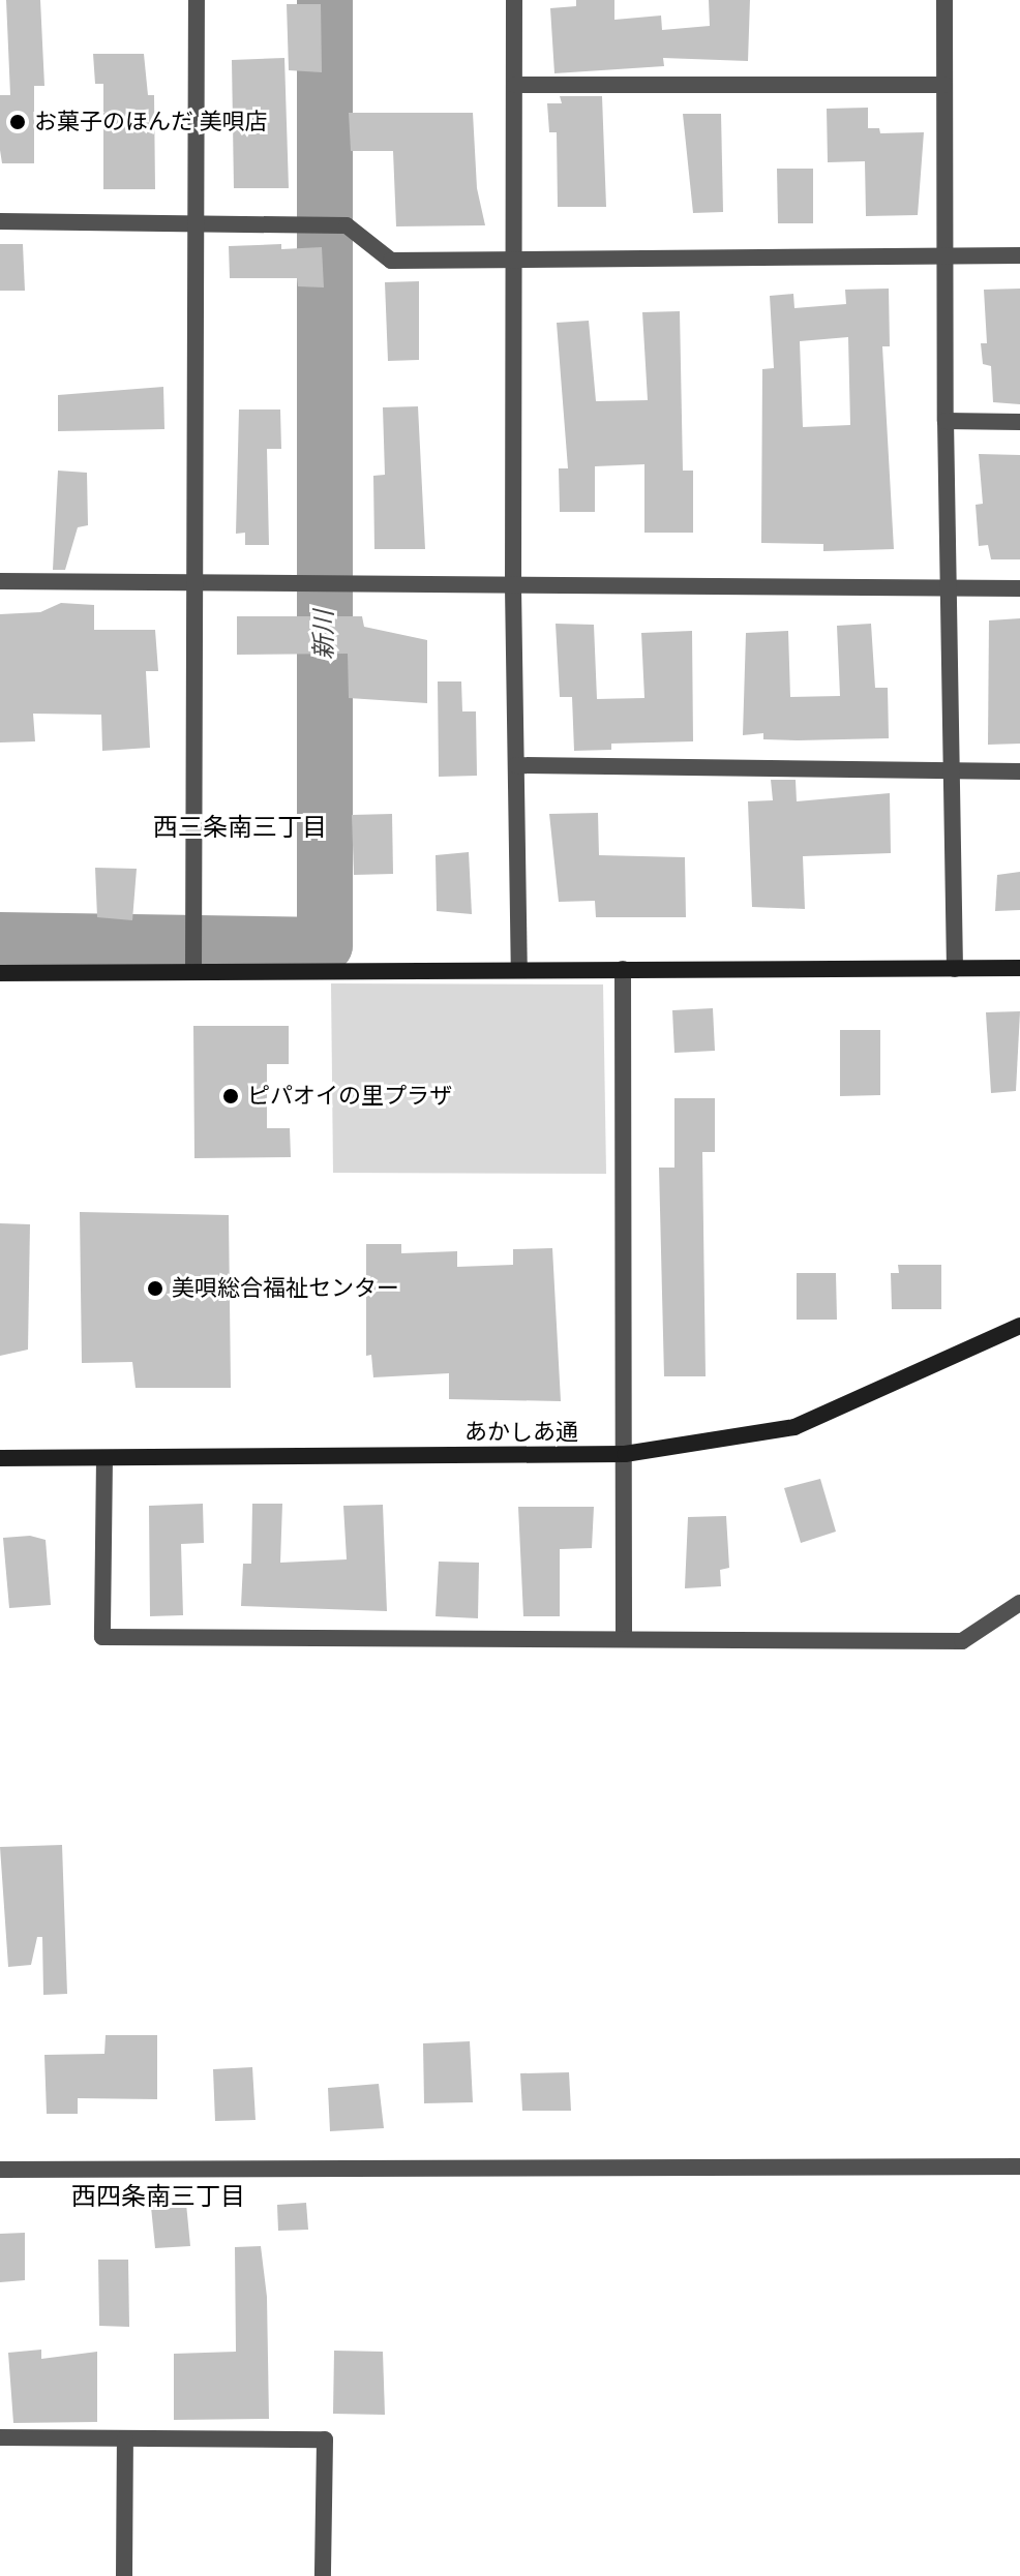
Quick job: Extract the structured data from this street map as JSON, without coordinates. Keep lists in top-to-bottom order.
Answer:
{
  "streets": {
    "street": ["あかしあ通"]
  },
  "districts": ["西三条南三丁目", "西四条南三丁目"],
  "water": ["新川"],
  "places": ["お菓子のほんだ 美唄店", "ピパオイの里プラザ", "美唄総合福祉センター"]
}
